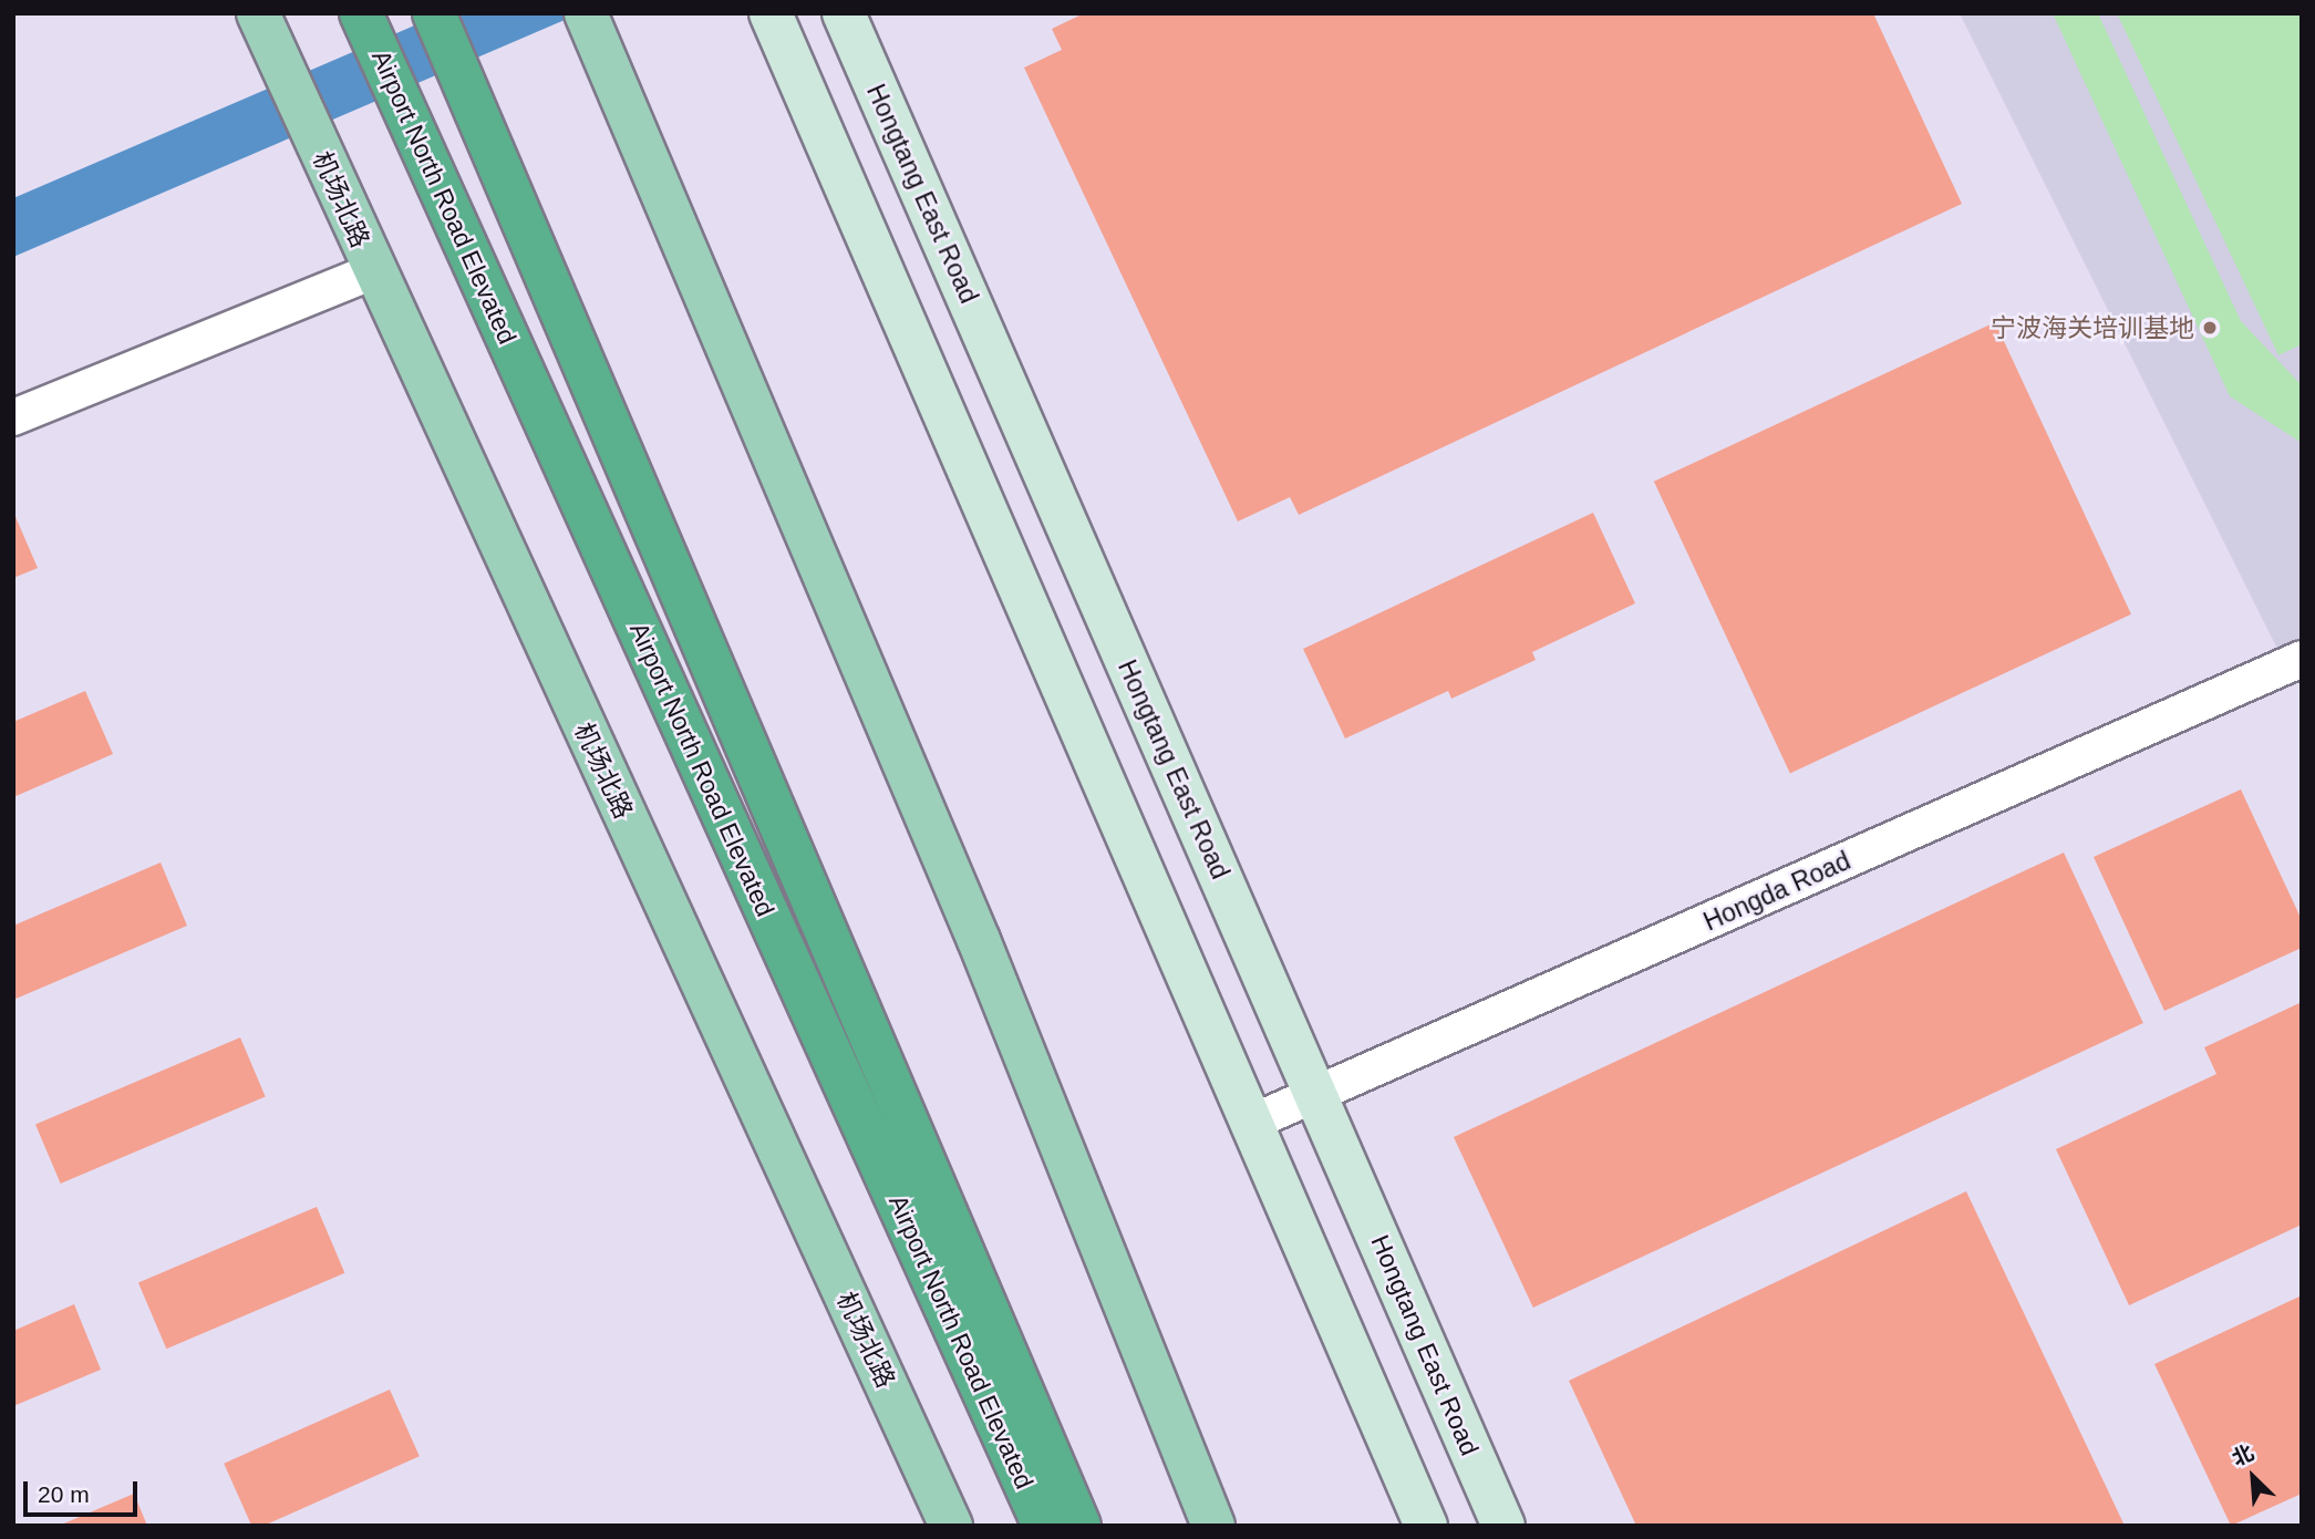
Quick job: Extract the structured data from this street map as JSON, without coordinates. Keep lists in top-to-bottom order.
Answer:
{
  "streets": {
    "highway": ["Airport North Road Elevated"],
    "main road": ["Hongtang East Road", "机场北路"],
    "street": ["Hongda Road"]
  },
  "crossings": [
    ["Hongtang East Road", "Hongda Road"]
  ],
  "places": ["宁波海关培训基地"],
  "scale_bar": "20 m",
  "north": "top left"
}
